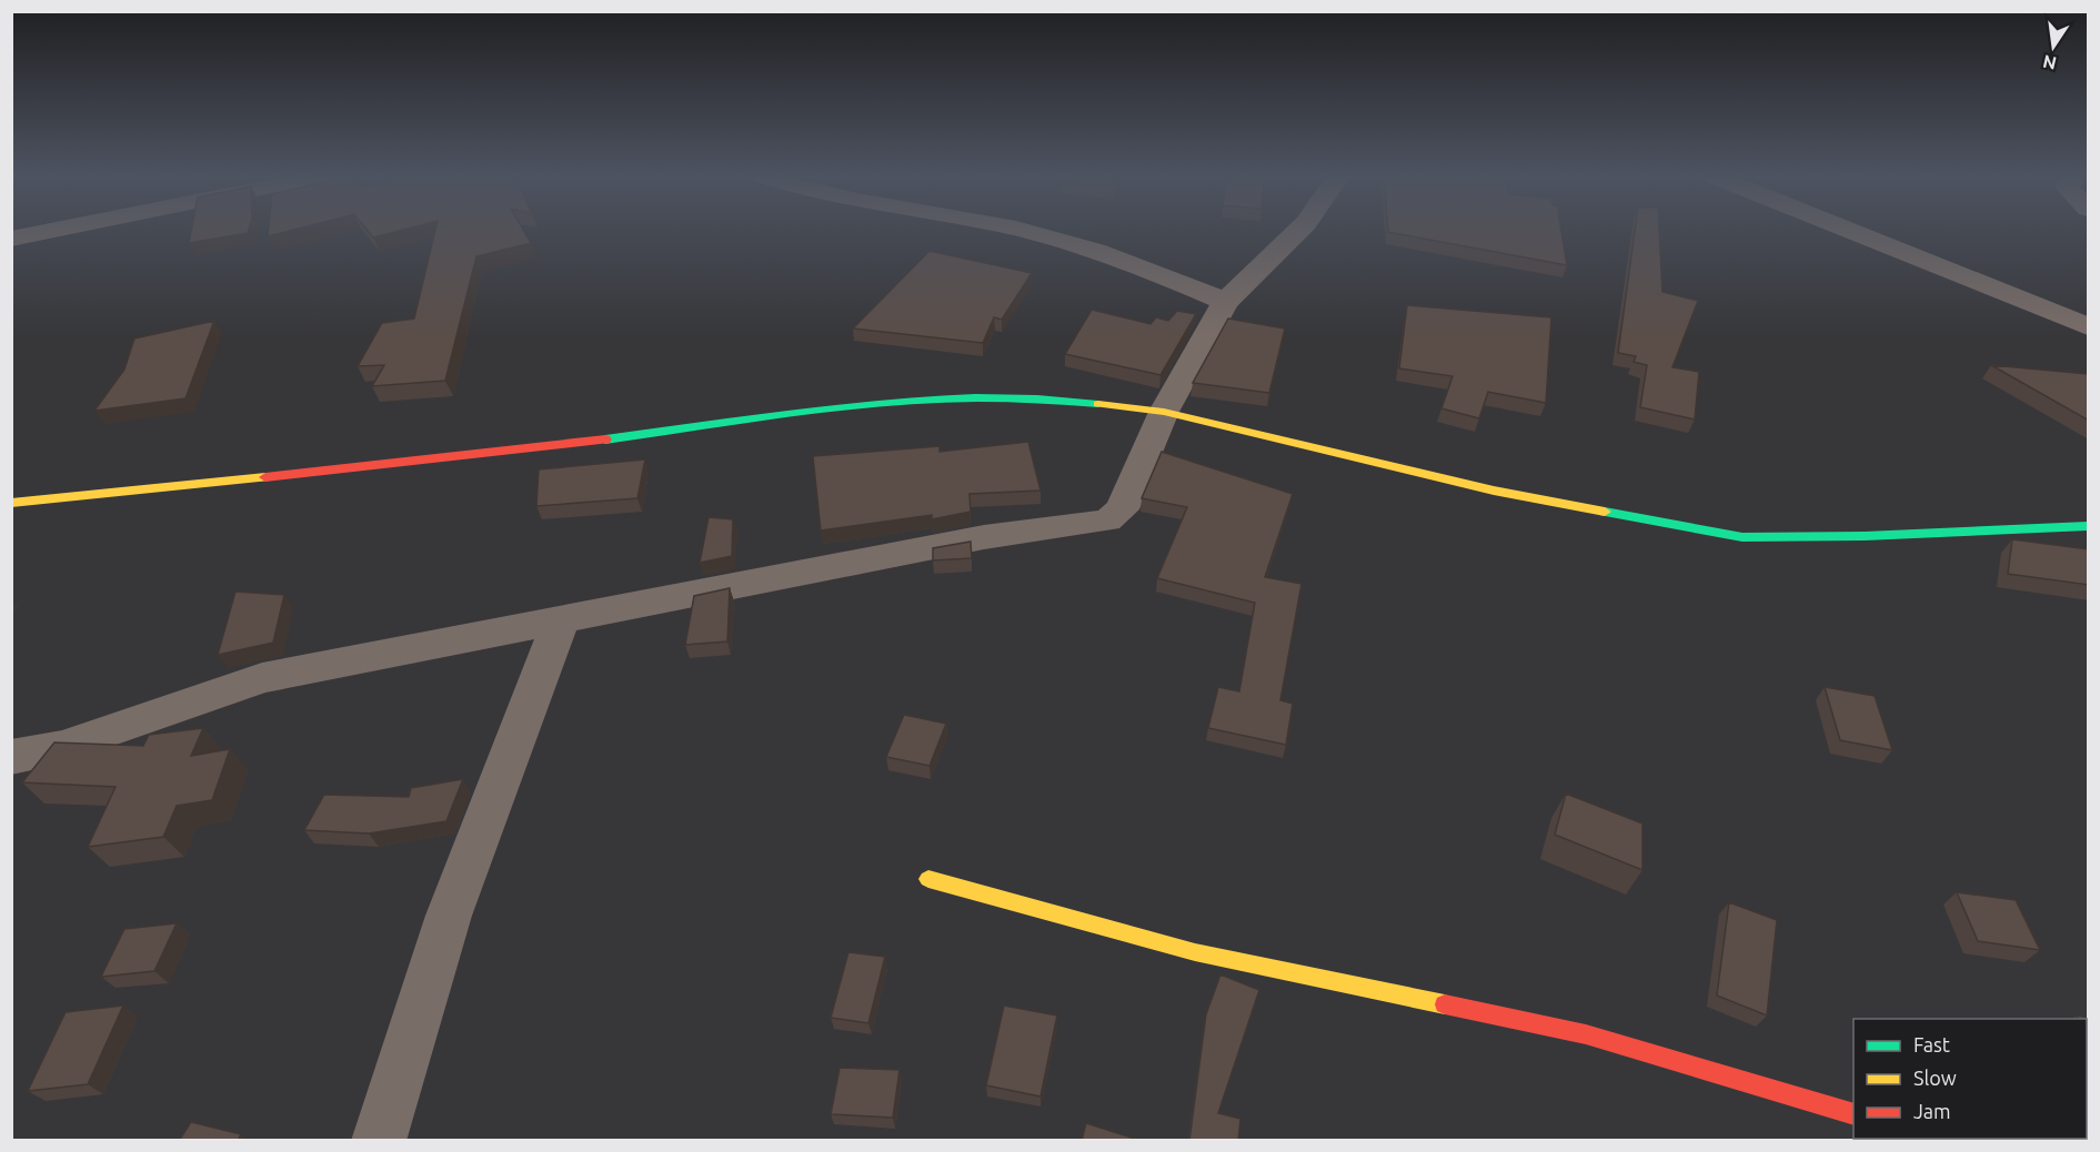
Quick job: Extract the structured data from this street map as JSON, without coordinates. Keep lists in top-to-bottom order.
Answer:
{
  "legend": ["Fast", "Slow", "Jam"],
  "north": "bottom"
}
